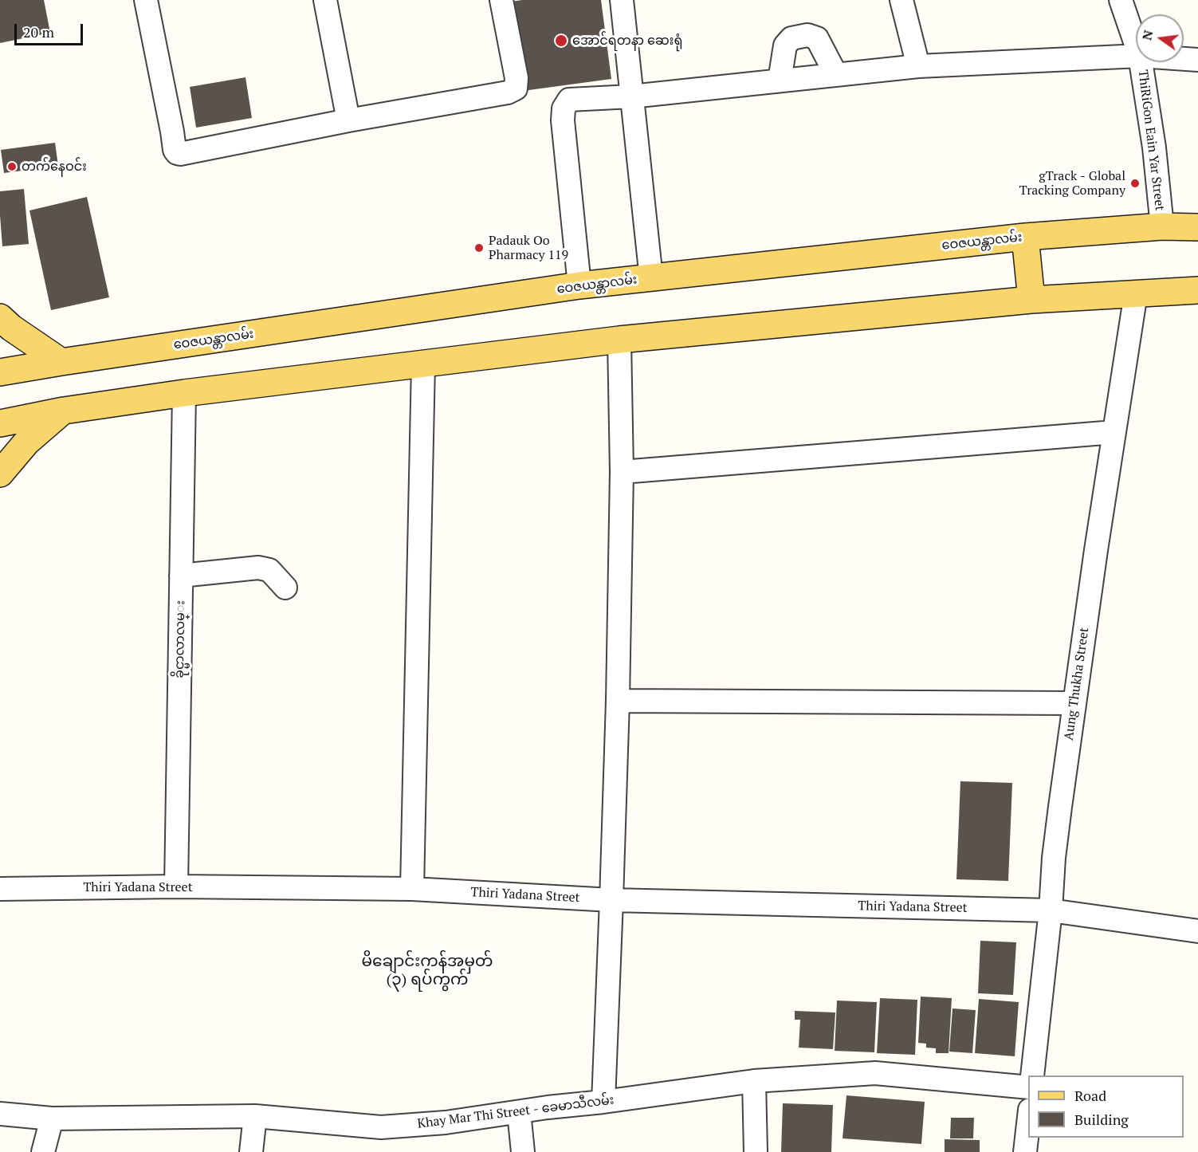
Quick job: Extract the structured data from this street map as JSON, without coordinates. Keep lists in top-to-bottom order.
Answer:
{
  "streets": {
    "main road": ["ဝေဇယန္တာလမ်း"],
    "street": [
      "ThiRiGon Eain Yar Street",
      "ခိုင္မာလာလမ္း",
      "Aung Thukha Street",
      "Thiri Yadana Street",
      "Khay Mar Thi Street - ခေမာသီလမ်း"
    ]
  },
  "crossings": [
    ["ThiRiGon Eain Yar Street", "ဝေဇယန္တာလမ်း"],
    ["ခိုင္မာလာလမ္း", "Thiri Yadana Street"],
    ["Aung Thukha Street", "Thiri Yadana Street"]
  ],
  "districts": ["မိချောင်းကန်အမှတ် (၃) ရပ်ကွက်"],
  "places": [
    "အောင်ရတနာ ဆေးရုံ",
    "တက်နေဝင်း",
    "gTrack - Global Tracking Company",
    "Padauk Oo Pharmacy 119"
  ],
  "legend": ["Road", "Building"],
  "scale_bar": "20 m",
  "north": "left"
}
